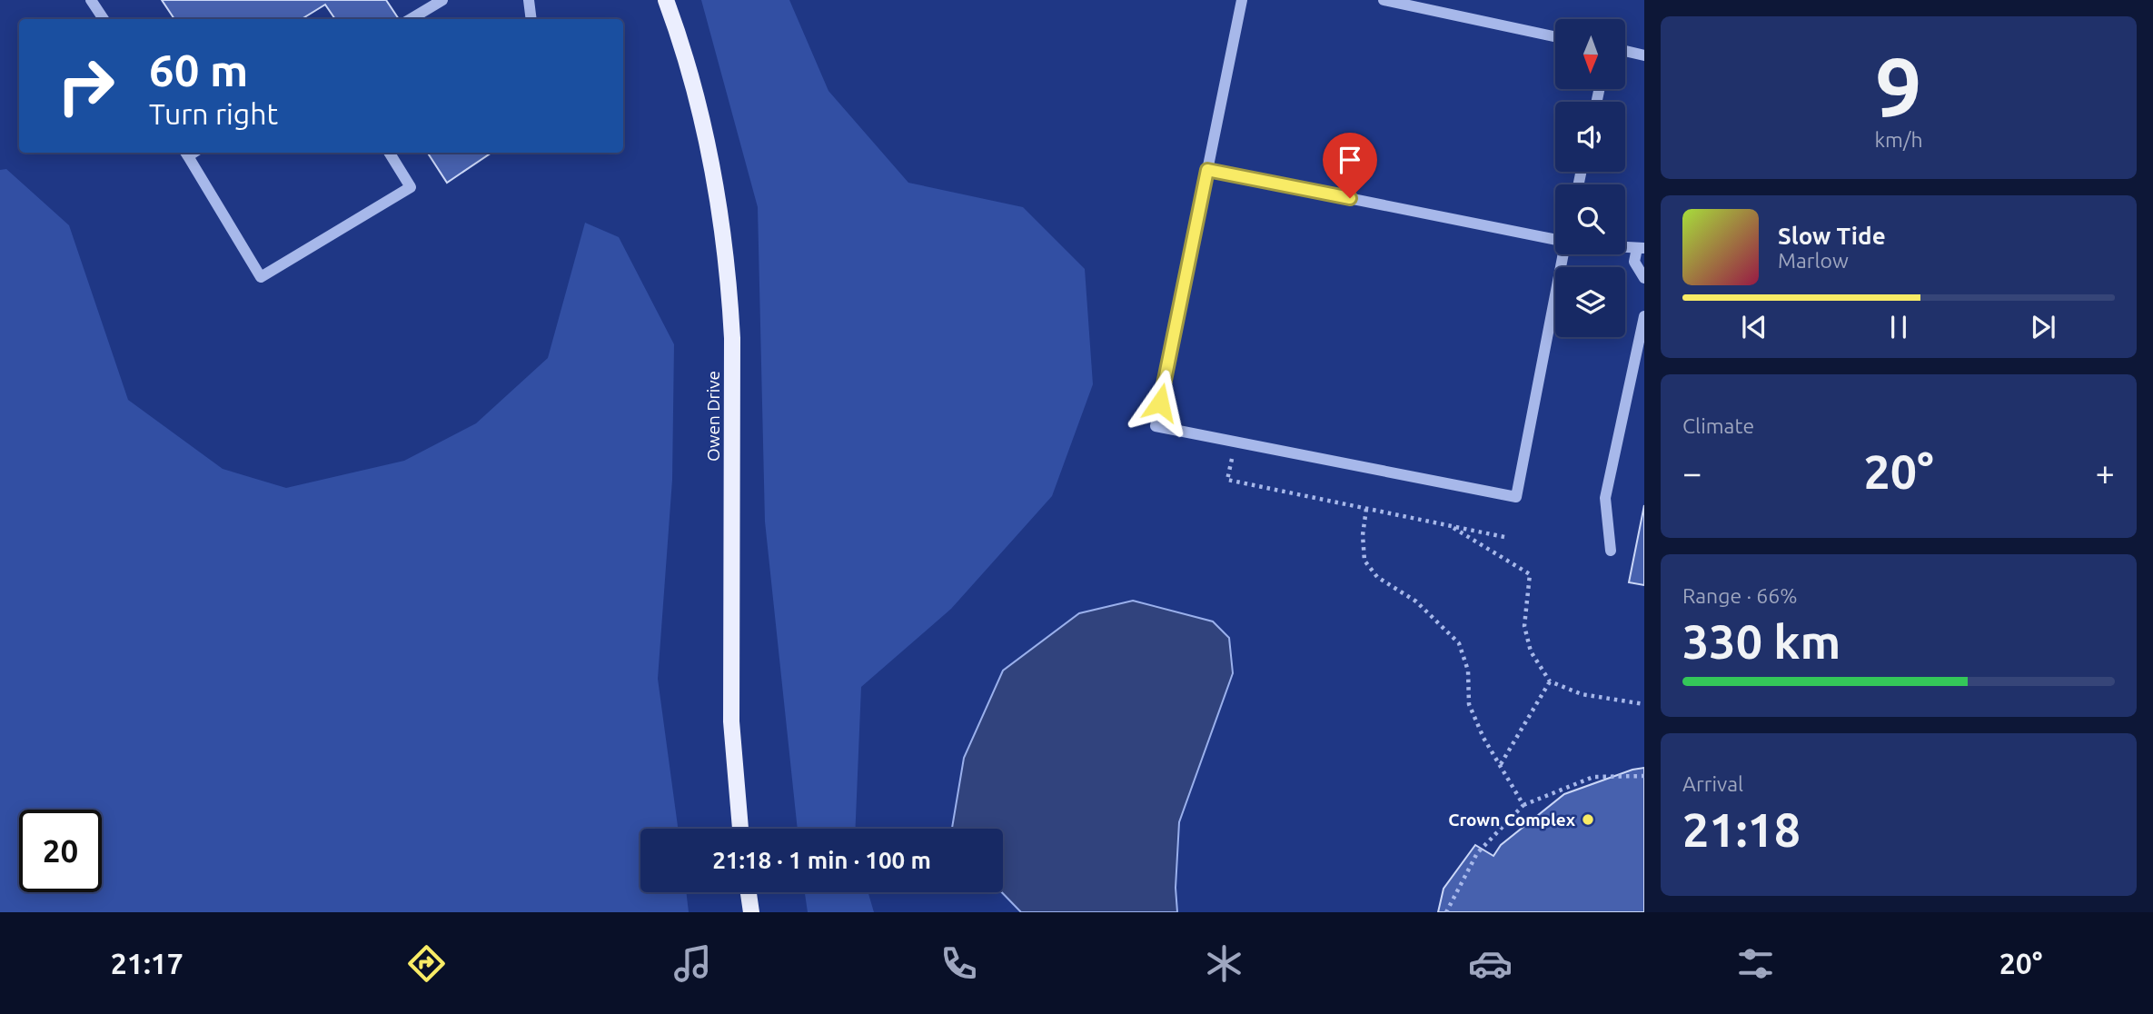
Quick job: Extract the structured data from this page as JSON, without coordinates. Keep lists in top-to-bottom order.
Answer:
{
  "streets": {
    "main road": ["Owen Drive"]
  },
  "places": ["Crown Complex"],
  "north": "bottom",
  "page": {
    "tile": [
      ["9", "km/h"],
      "Climate",
      ["Range · 66%", "330 km"],
      ["Arrival", "21:18"]
    ],
    "turn": ["60 m", "Turn right"],
    "song": ["Slow Tide", "Marlow"],
    "heat": ["−", "20°", "+"],
    "limit": "20",
    "trip": "21:18 · 1 min · 100 m",
    "tabs": ["21:17", "20°"]
  }
}
